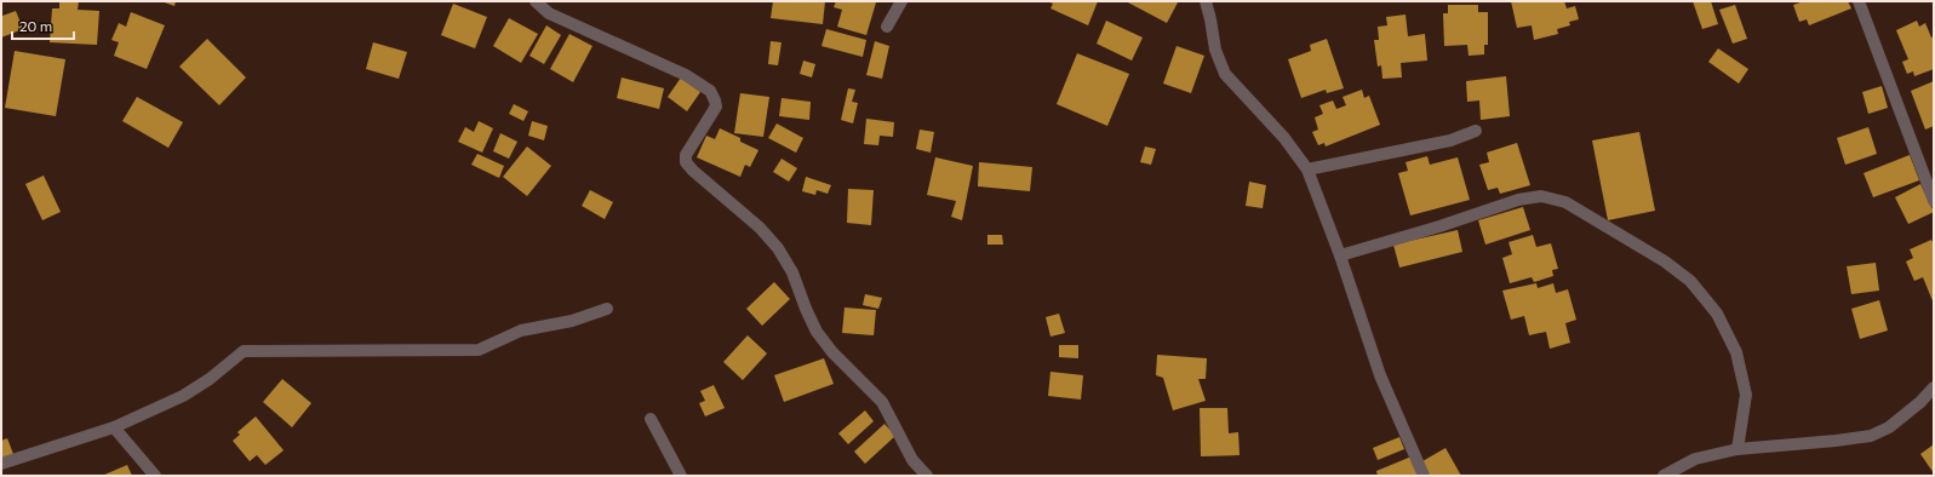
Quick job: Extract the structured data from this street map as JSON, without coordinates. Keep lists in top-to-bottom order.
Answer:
{
  "scale_bar": "20 m"
}
